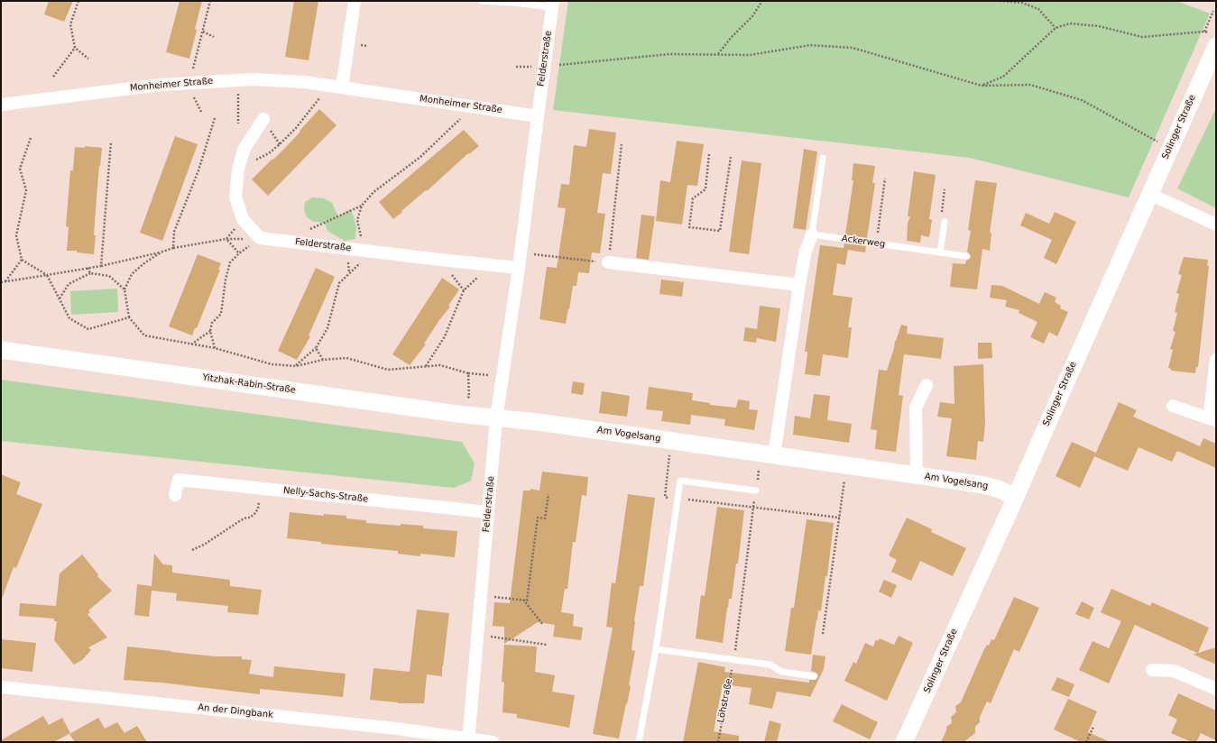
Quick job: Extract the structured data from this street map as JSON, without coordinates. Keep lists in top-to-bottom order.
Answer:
{
  "streets": {
    "main road": ["Solinger Straße", "Yitzhak-Rabin-Straße", "Am Vogelsang"],
    "street": [
      "Felderstraße",
      "Monheimer Straße",
      "Nelly-Sachs-Straße",
      "An der Dingbank"
    ],
    "lane": ["Ackerweg"],
    "path": ["Löhstraße"]
  },
  "crossings": [
    ["Felderstraße", "Monheimer Straße"],
    ["Felderstraße", "Yitzhak-Rabin-Straße"],
    ["Felderstraße", "Am Vogelsang"],
    ["Felderstraße", "Nelly-Sachs-Straße"],
    ["Felderstraße", "An der Dingbank"],
    ["Solinger Straße", "Am Vogelsang"],
    ["Yitzhak-Rabin-Straße", "Am Vogelsang"]
  ]
}
